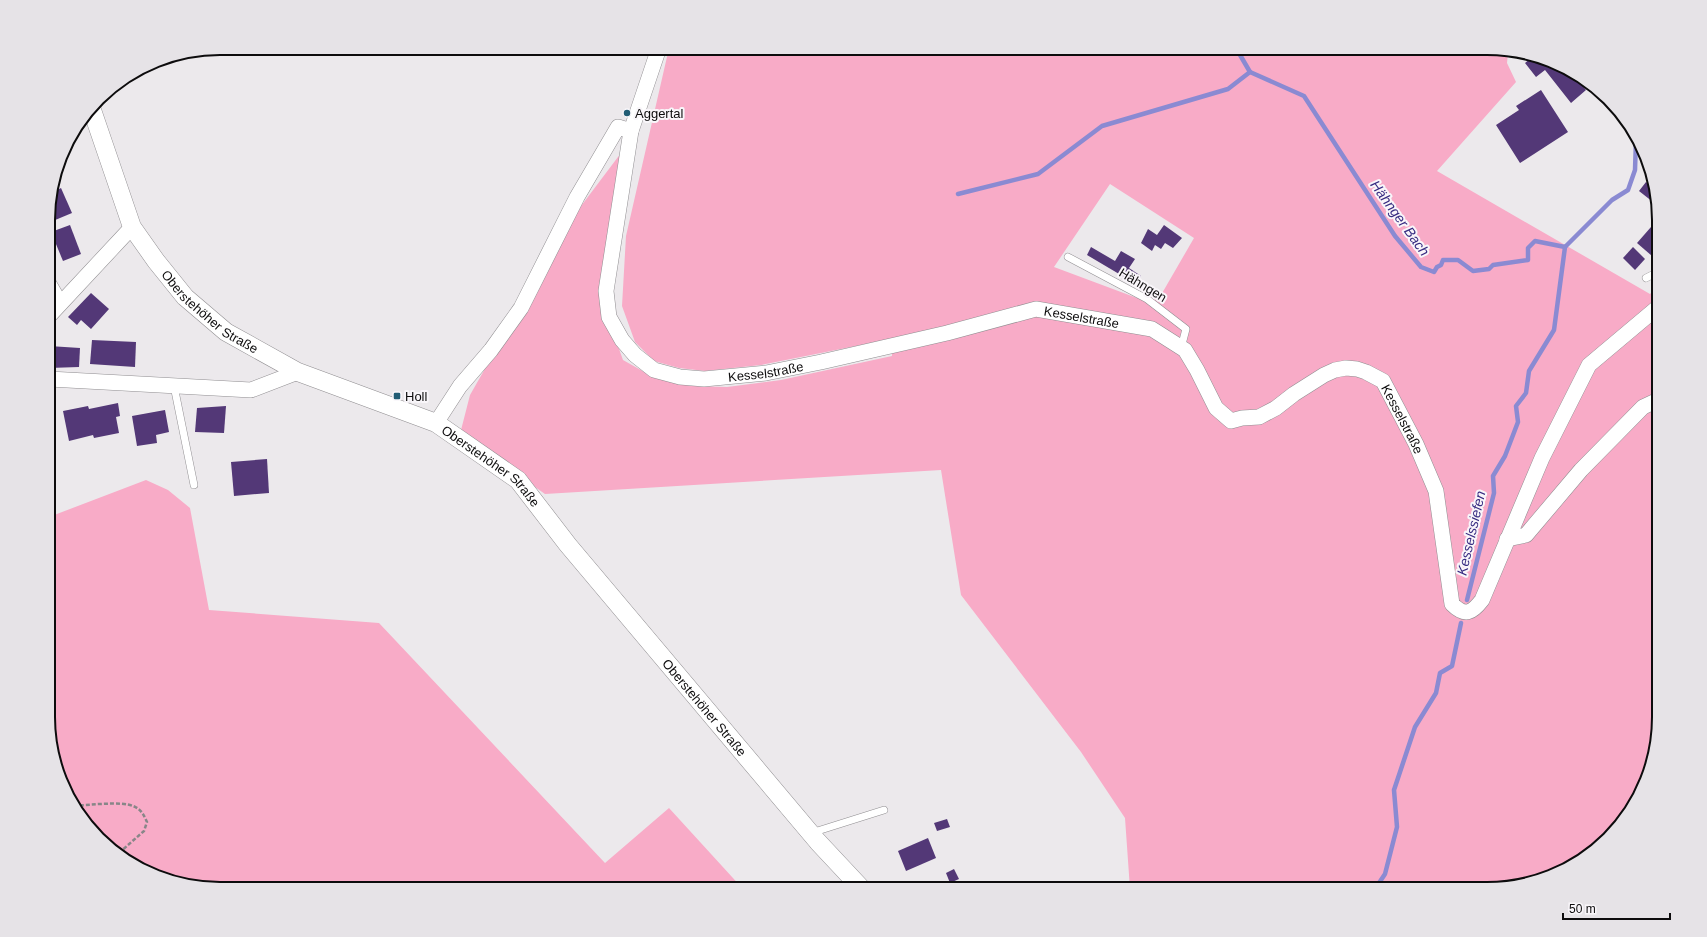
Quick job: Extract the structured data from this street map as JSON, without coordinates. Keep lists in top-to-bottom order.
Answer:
{
  "streets": {
    "street": ["Oberstehöher Straße", "Kesselstraße"],
    "lane": ["Hähngen"]
  },
  "crossings": [
    ["Hähngen", "Kesselstraße"]
  ],
  "water": ["Hähnger Bach", "Kesselssiefen"],
  "places": {
    "other": ["Aggertal"],
    "transit": ["Holl"]
  },
  "scale_bar": "50 m"
}
